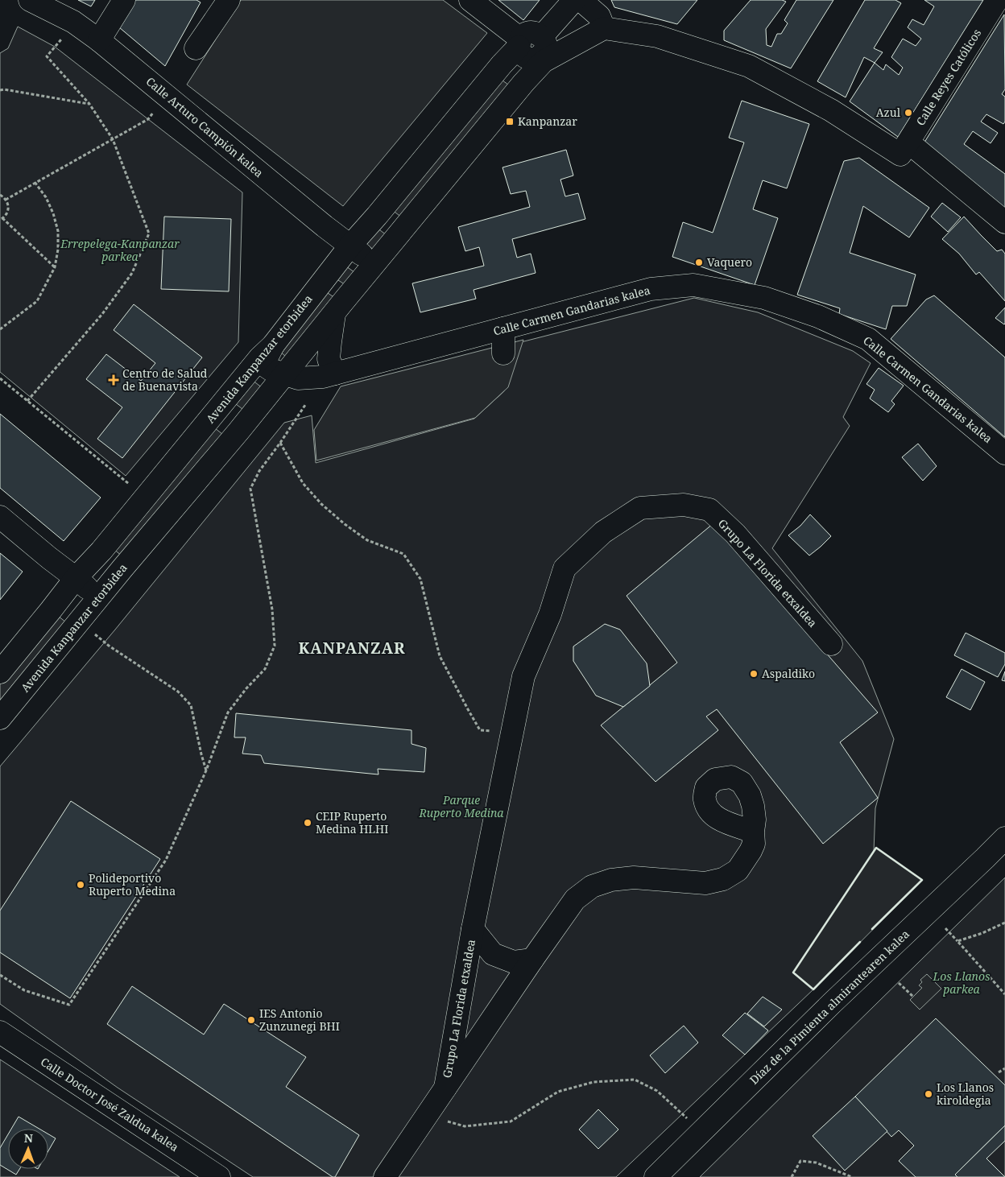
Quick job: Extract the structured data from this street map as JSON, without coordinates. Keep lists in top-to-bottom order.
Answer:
{
  "streets": {
    "street": [
      "Calle Reyes Católicos",
      "Calle Arturo Campión kalea",
      "Calle Carmen Gandarias kalea",
      "Avenida Kanpanzar etorbidea",
      "Grupo La Florida etxaldea",
      "Díaz de la Pimienta almirantearen kalea",
      "Calle Doctor José Zaldua kalea"
    ]
  },
  "crossings": [
    ["Calle Arturo Campión kalea", "Avenida Kanpanzar etorbidea"],
    ["Calle Carmen Gandarias kalea", "Avenida Kanpanzar etorbidea"]
  ],
  "districts": ["KANPANZAR"],
  "parks": ["Errepelega-Kanpanzar parkea", "Parque Ruperto Medina", "Los Llanos parkea"],
  "places": {
    "other": [
      "Azul",
      "Vaquero",
      "Aspaldiko",
      "CEIP Ruperto Medina HLHI",
      "Polideportivo Ruperto Medina",
      "IES Antonio Zunzunegi BHI",
      "Los Llanos kiroldegia"
    ],
    "transit": ["Kanpanzar"],
    "health": ["Centro de Salud de Buenavista"]
  },
  "north": "top"
}
